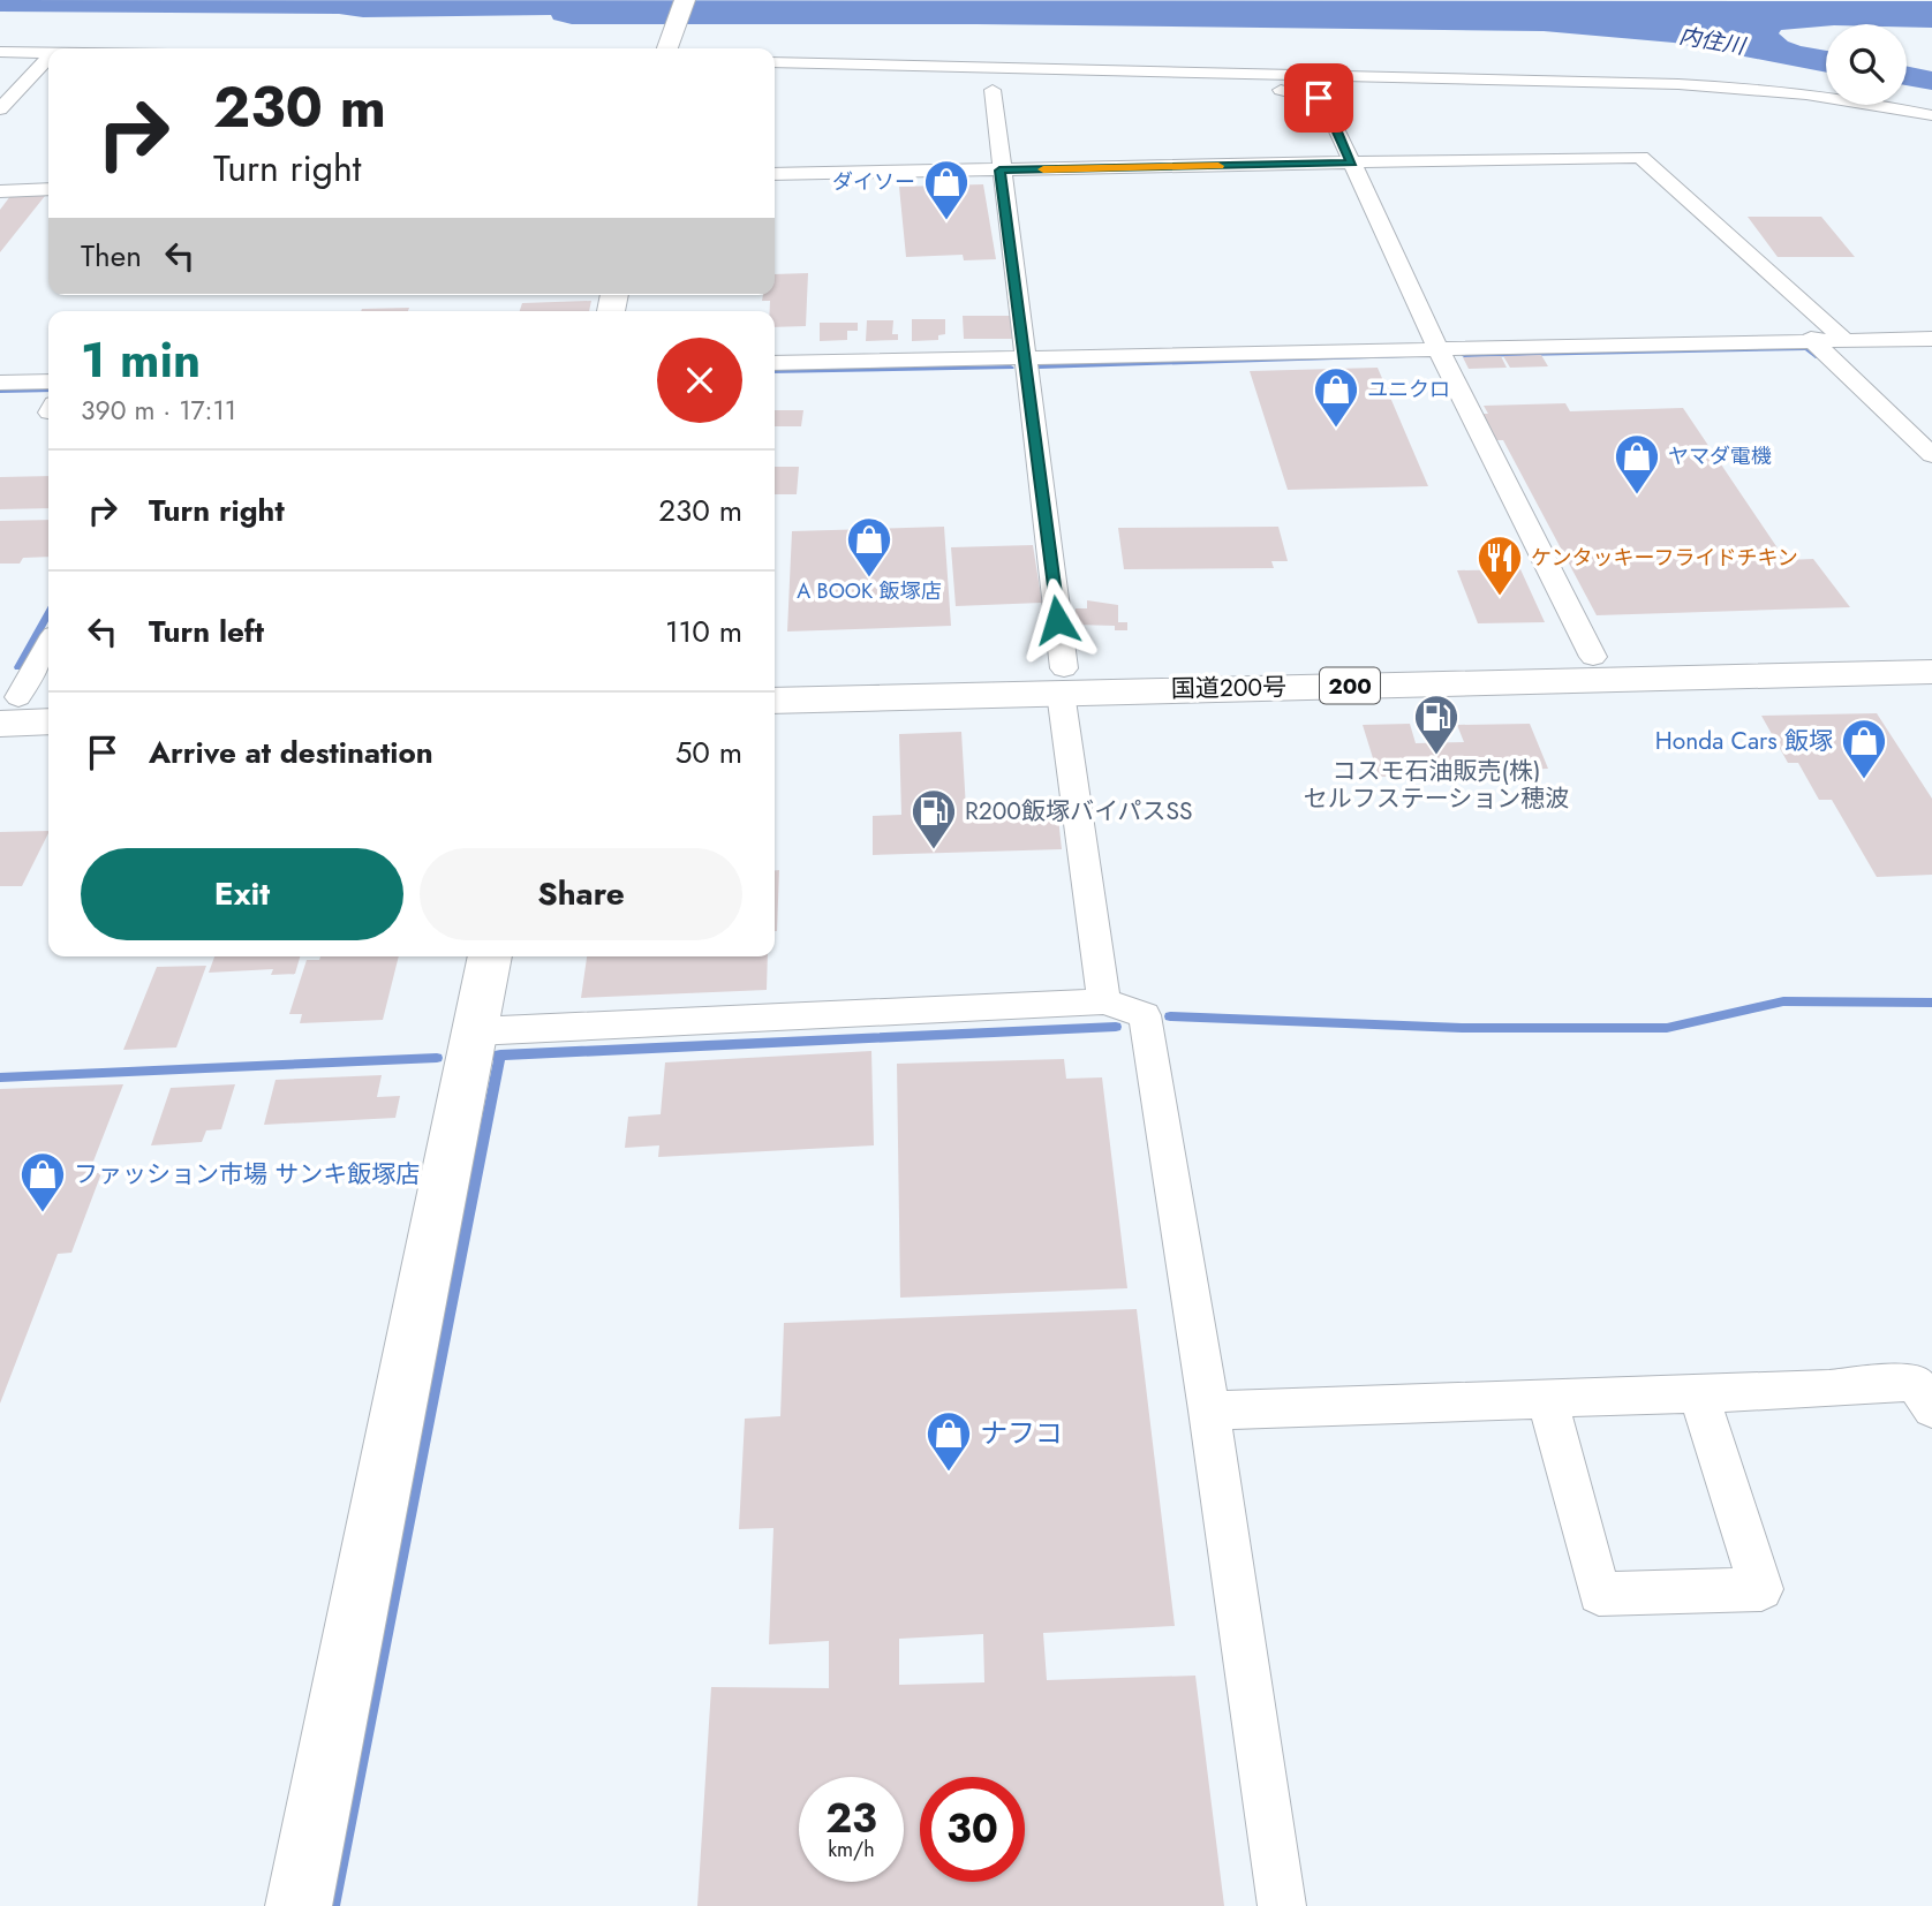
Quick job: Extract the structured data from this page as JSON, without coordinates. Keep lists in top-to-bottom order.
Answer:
{
  "streets": {
    "main road": ["200", "国道200号"]
  },
  "water": ["内住川"],
  "places": {
    "shop": [
      "ダイソー",
      "ユニクロ",
      "ヤマダ電機",
      "A BOOK 飯塚店",
      "Honda Cars 飯塚",
      "ファッション市場 サンキ飯塚店",
      "ナフコ"
    ],
    "restaurant": ["ケンタッキーフライドチキン"],
    "fuel station": ["コスモ石油販売(株) セルフステーション穂波", "R200飯塚バイパスSS"]
  },
  "page": {
    "turn": ["230 m", "Turn right"],
    "then": "Then",
    "heading": ["1 min", "390 m · 17:11"],
    "list": [
      {
        "name": "Turn right",
        "value": "230 m"
      },
      {
        "name": "Turn left",
        "value": "110 m"
      },
      {
        "name": "Arrive at destination",
        "value": "50 m"
      }
    ],
    "buttons": ["Exit", "Share"],
    "speed": "23 km/h",
    "limit": "30"
  }
}
